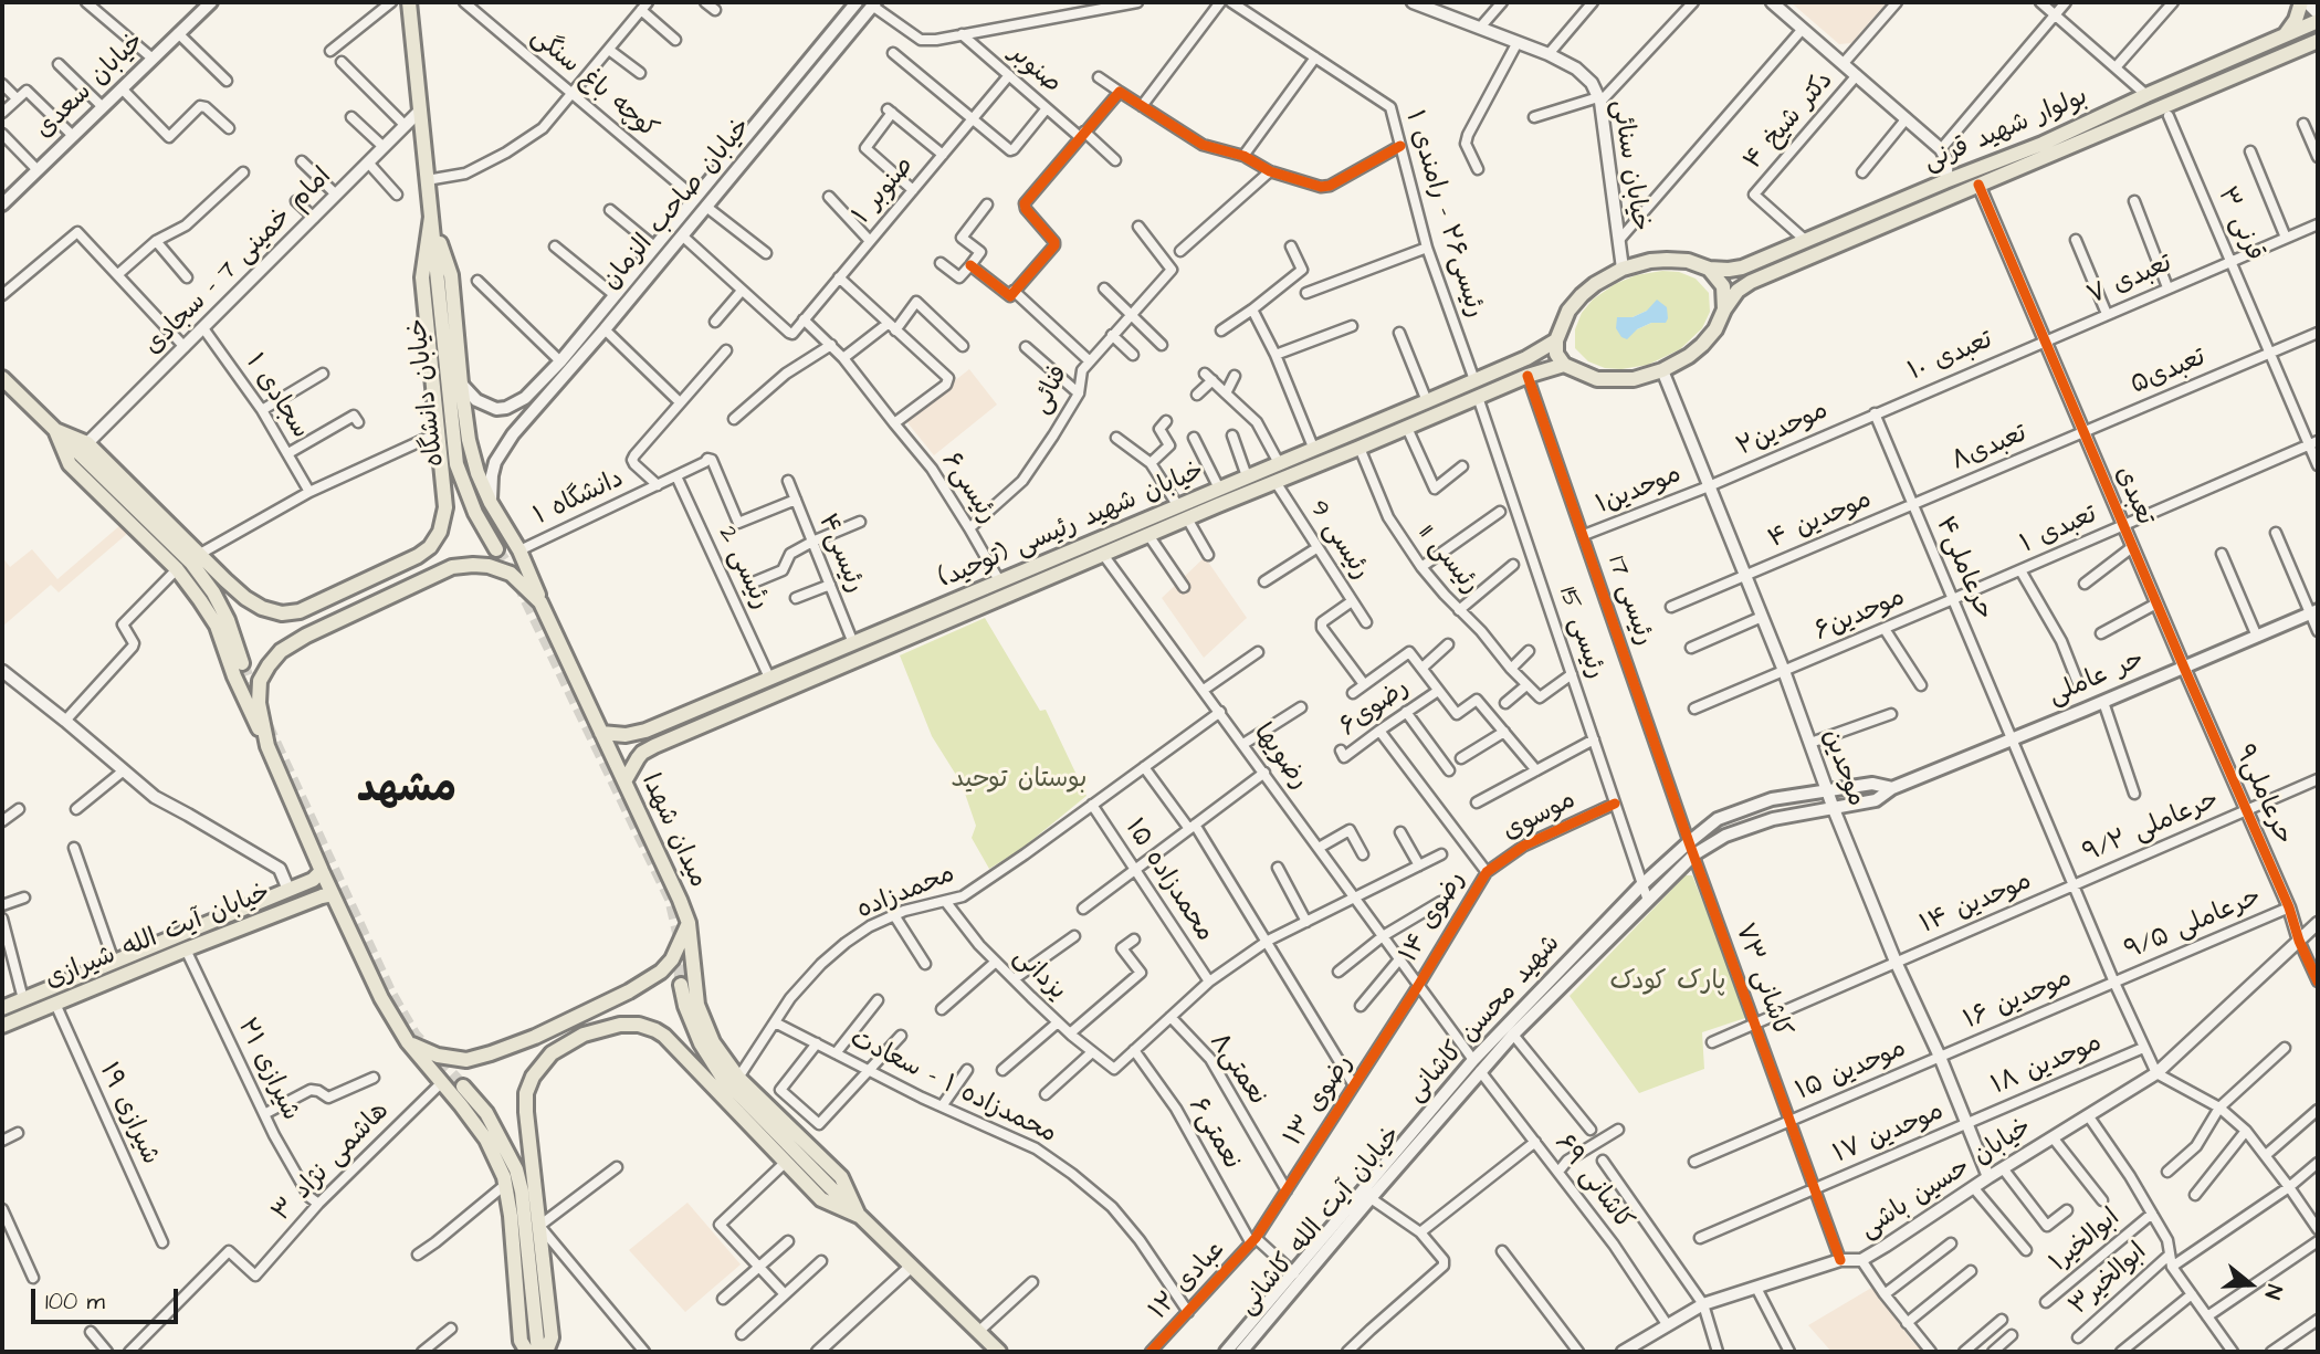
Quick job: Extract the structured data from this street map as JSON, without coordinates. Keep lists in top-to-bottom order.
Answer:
{
  "streets": {
    "main road": [
      "خیابان سعدی",
      "بولوار شهید قرنی",
      "خیابان صاحب الزمان",
      "خیابان دانشگاه",
      "خیابان شهید رئیسی (توحید)",
      "حر عاملی",
      "میدان شهدا",
      "خیابان آیت الله شیرازی",
      "شهید محسن کاشانی",
      "خیابان آیت الله کاشانی"
    ],
    "street": [
      "صنوبر",
      "کوچه باغ سنگی",
      "دکتر شیخ ۴",
      "خیابان سنائی",
      "صنوبر ۱",
      "رئیسی۲۶ - رامندی ۱",
      "قرنی ۳",
      "امام خمینی 7 - سجادی",
      "تعبدی ۷",
      "تعبدی ۱۰",
      "تعبدی۵",
      "فنائی",
      "سجادی ۱",
      "موحدین۲",
      "تعبدی۸",
      "رئیسی۶",
      "موحدین۱",
      "تعبدی",
      "دانشگاه ۱",
      "موحدین ۴",
      "تعبدی ۱",
      "رئیسی 9",
      "رئیسی۴",
      "رئیسی 11",
      "رئیسی 2",
      "حرعاملی۴",
      "رئیسی 17",
      "موحدین۶",
      "رئیسی 15",
      "رضوی۶",
      "رضویها",
      "موحدین",
      "حرعاملی۹",
      "موسوی",
      "حرعاملی ۹/۲",
      "محمدزاده ۱۵",
      "محمدزاده",
      "موحدین ۱۴",
      "رضوی ۱۴",
      "حرعاملی ۹/۵",
      "یزدانی",
      "کاشانی ۷۳",
      "موحدین ۱۶",
      "موحدین ۱۸",
      "شیرازی ۲۱",
      "نعمتی۸",
      "موحدین ۱۵",
      "محمدزاده ۱ - سعادت",
      "رضوی ۱۳",
      "شیرازی ۱۹",
      "نعمتی۶",
      "موحدین ۱۷",
      "هاشمی نژاد ۳",
      "خیابان حسین باشی",
      "کاشانی ۶۹",
      "ابوالخیر۱",
      "ابوالخیر۳",
      "عبادی ۱۲"
    ]
  },
  "crossings": [
    ["صنوبر", "صنوبر ۱"],
    ["دکتر شیخ ۴", "بولوار شهید قرنی"],
    ["بولوار شهید قرنی", "خیابان سنائی"],
    ["بولوار شهید قرنی", "تعبدی"],
    ["بولوار شهید قرنی", "خیابان شهید رئیسی (توحید)"],
    ["بولوار شهید قرنی", "موحدین"],
    ["خیابان سنائی", "خیابان شهید رئیسی (توحید)"],
    ["خیابان سنائی", "موحدین"],
    ["صنوبر ۱", "رئیسی۶"],
    ["رئیسی۲۶ - رامندی ۱", "خیابان شهید رئیسی (توحید)"],
    ["قرنی ۳", "تعبدی ۷"],
    ["قرنی ۳", "تعبدی۵"],
    ["قرنی ۳", "تعبدی ۱"],
    ["امام خمینی 7 - سجادی", "سجادی ۱"],
    ["تعبدی ۷", "تعبدی ۱۰"],
    ["تعبدی ۷", "تعبدی"],
    ["تعبدی ۱۰", "موحدین۲"],
    ["تعبدی ۱۰", "تعبدی"],
    ["تعبدی ۱۰", "حرعاملی۴"],
    ["تعبدی۵", "تعبدی۸"],
    ["تعبدی۵", "تعبدی"],
    ["فنائی", "رئیسی۶"],
    ["موحدین۲", "موحدین۱"],
    ["موحدین۲", "حرعاملی۴"],
    ["موحدین۲", "موحدین"],
    ["تعبدی۸", "تعبدی"],
    ["تعبدی۸", "موحدین ۴"],
    ["تعبدی۸", "حرعاملی۴"],
    ["رئیسی۶", "خیابان شهید رئیسی (توحید)"],
    ["موحدین۱", "رئیسی 17"],
    ["موحدین۱", "موحدین"],
    ["تعبدی", "تعبدی ۱"],
    ["تعبدی", "حر عاملی"],
    ["تعبدی", "حرعاملی۹"],
    ["دانشگاه ۱", "رئیسی۴"],
    ["دانشگاه ۱", "رئیسی 2"],
    ["موحدین ۴", "حرعاملی۴"],
    ["موحدین ۴", "موحدین"],
    ["خیابان شهید رئیسی (توحید)", "رئیسی 9"],
    ["خیابان شهید رئیسی (توحید)", "رئیسی۴"],
    ["خیابان شهید رئیسی (توحید)", "رئیسی 11"],
    ["خیابان شهید رئیسی (توحید)", "رئیسی 2"],
    ["خیابان شهید رئیسی (توحید)", "رئیسی 17"],
    ["خیابان شهید رئیسی (توحید)", "رئیسی 15"],
    ["خیابان شهید رئیسی (توحید)", "رضویها"],
    ["خیابان شهید رئیسی (توحید)", "موحدین"],
    ["خیابان شهید رئیسی (توحید)", "میدان شهدا"],
    ["تعبدی ۱", "حرعاملی۴"],
    ["تعبدی ۱", "موحدین۶"],
    ["حرعاملی۴", "موحدین۶"],
    ["حرعاملی۴", "حر عاملی"],
    ["حرعاملی۴", "حرعاملی ۹/۲"],
    ["حرعاملی۴", "موحدین ۱۴"],
    ["حرعاملی۴", "حرعاملی ۹/۵"],
    ["حرعاملی۴", "موحدین ۱۶"],
    ["حرعاملی۴", "موحدین ۱۸"],
    ["حرعاملی۴", "خیابان حسین باشی"],
    ["رئیسی 17", "کاشانی ۷۳"],
    ["رئیسی 17", "شهید محسن کاشانی"],
    ["رئیسی 17", "خیابان آیت الله کاشانی"],
    ["موحدین۶", "موحدین"],
    ["رئیسی 15", "موسوی"],
    ["رئیسی 15", "شهید محسن کاشانی"],
    ["رئیسی 15", "خیابان آیت الله کاشانی"],
    ["حر عاملی", "موحدین"],
    ["حر عاملی", "حرعاملی۹"],
    ["حر عاملی", "شهید محسن کاشانی"],
    ["رضویها", "محمدزاده"],
    ["رضویها", "رضوی ۱۴"],
    ["رضویها", "رضوی ۱۳"],
    ["رضویها", "کاشانی ۶۹"],
    ["موحدین", "موحدین ۱۴"],
    ["موحدین", "موحدین ۱۶"],
    ["موحدین", "شهید محسن کاشانی"],
    ["موحدین", "موحدین ۱۸"],
    ["موحدین", "موحدین ۱۵"],
    ["موحدین", "موحدین ۱۷"],
    ["موحدین", "خیابان حسین باشی"],
    ["حرعاملی۹", "حرعاملی ۹/۲"],
    ["حرعاملی۹", "حرعاملی ۹/۵"],
    ["حرعاملی۹", "خیابان حسین باشی"],
    ["موسوی", "رضوی ۱۴"],
    ["حرعاملی ۹/۲", "موحدین ۱۴"],
    ["میدان شهدا", "خیابان آیت الله شیرازی"],
    ["محمدزاده ۱۵", "محمدزاده"],
    ["محمدزاده", "یزدانی"],
    ["محمدزاده", "محمدزاده ۱ - سعادت"],
    ["موحدین ۱۴", "کاشانی ۷۳"],
    ["رضوی ۱۴", "رضوی ۱۳"],
    ["رضوی ۱۴", "کاشانی ۶۹"],
    ["حرعاملی ۹/۵", "موحدین ۱۶"],
    ["خیابان آیت الله شیرازی", "شیرازی ۲۱"],
    ["خیابان آیت الله شیرازی", "شیرازی ۱۹"],
    ["یزدانی", "نعمتی۶"],
    ["کاشانی ۷۳", "موحدین ۱۵"],
    ["کاشانی ۷۳", "موحدین ۱۷"],
    ["کاشانی ۷۳", "خیابان حسین باشی"],
    ["کاشانی ۷۳", "خیابان آیت الله کاشانی"],
    ["موحدین ۱۶", "موحدین ۱۵"],
    ["شهید محسن کاشانی", "نعمتی۶"],
    ["شهید محسن کاشانی", "کاشانی ۶۹"],
    ["شهید محسن کاشانی", "خیابان آیت الله کاشانی"],
    ["موحدین ۱۸", "موحدین ۱۷"],
    ["شیرازی ۲۱", "هاشمی نژاد ۳"],
    ["نعمتی۸", "رضوی ۱۳"],
    ["محمدزاده ۱ - سعادت", "عبادی ۱۲"],
    ["رضوی ۱۳", "نعمتی۶"],
    ["رضوی ۱۳", "کاشانی ۶۹"],
    ["رضوی ۱۳", "عبادی ۱۲"],
    ["نعمتی۶", "عبادی ۱۲"],
    ["خیابان حسین باشی", "کاشانی ۶۹"],
    ["کاشانی ۶۹", "خیابان آیت الله کاشانی"]
  ],
  "districts": ["مشهد"],
  "parks": ["بوستان توحید", "پارک کودک"],
  "scale_bar": "100 m",
  "north": "right"
}
